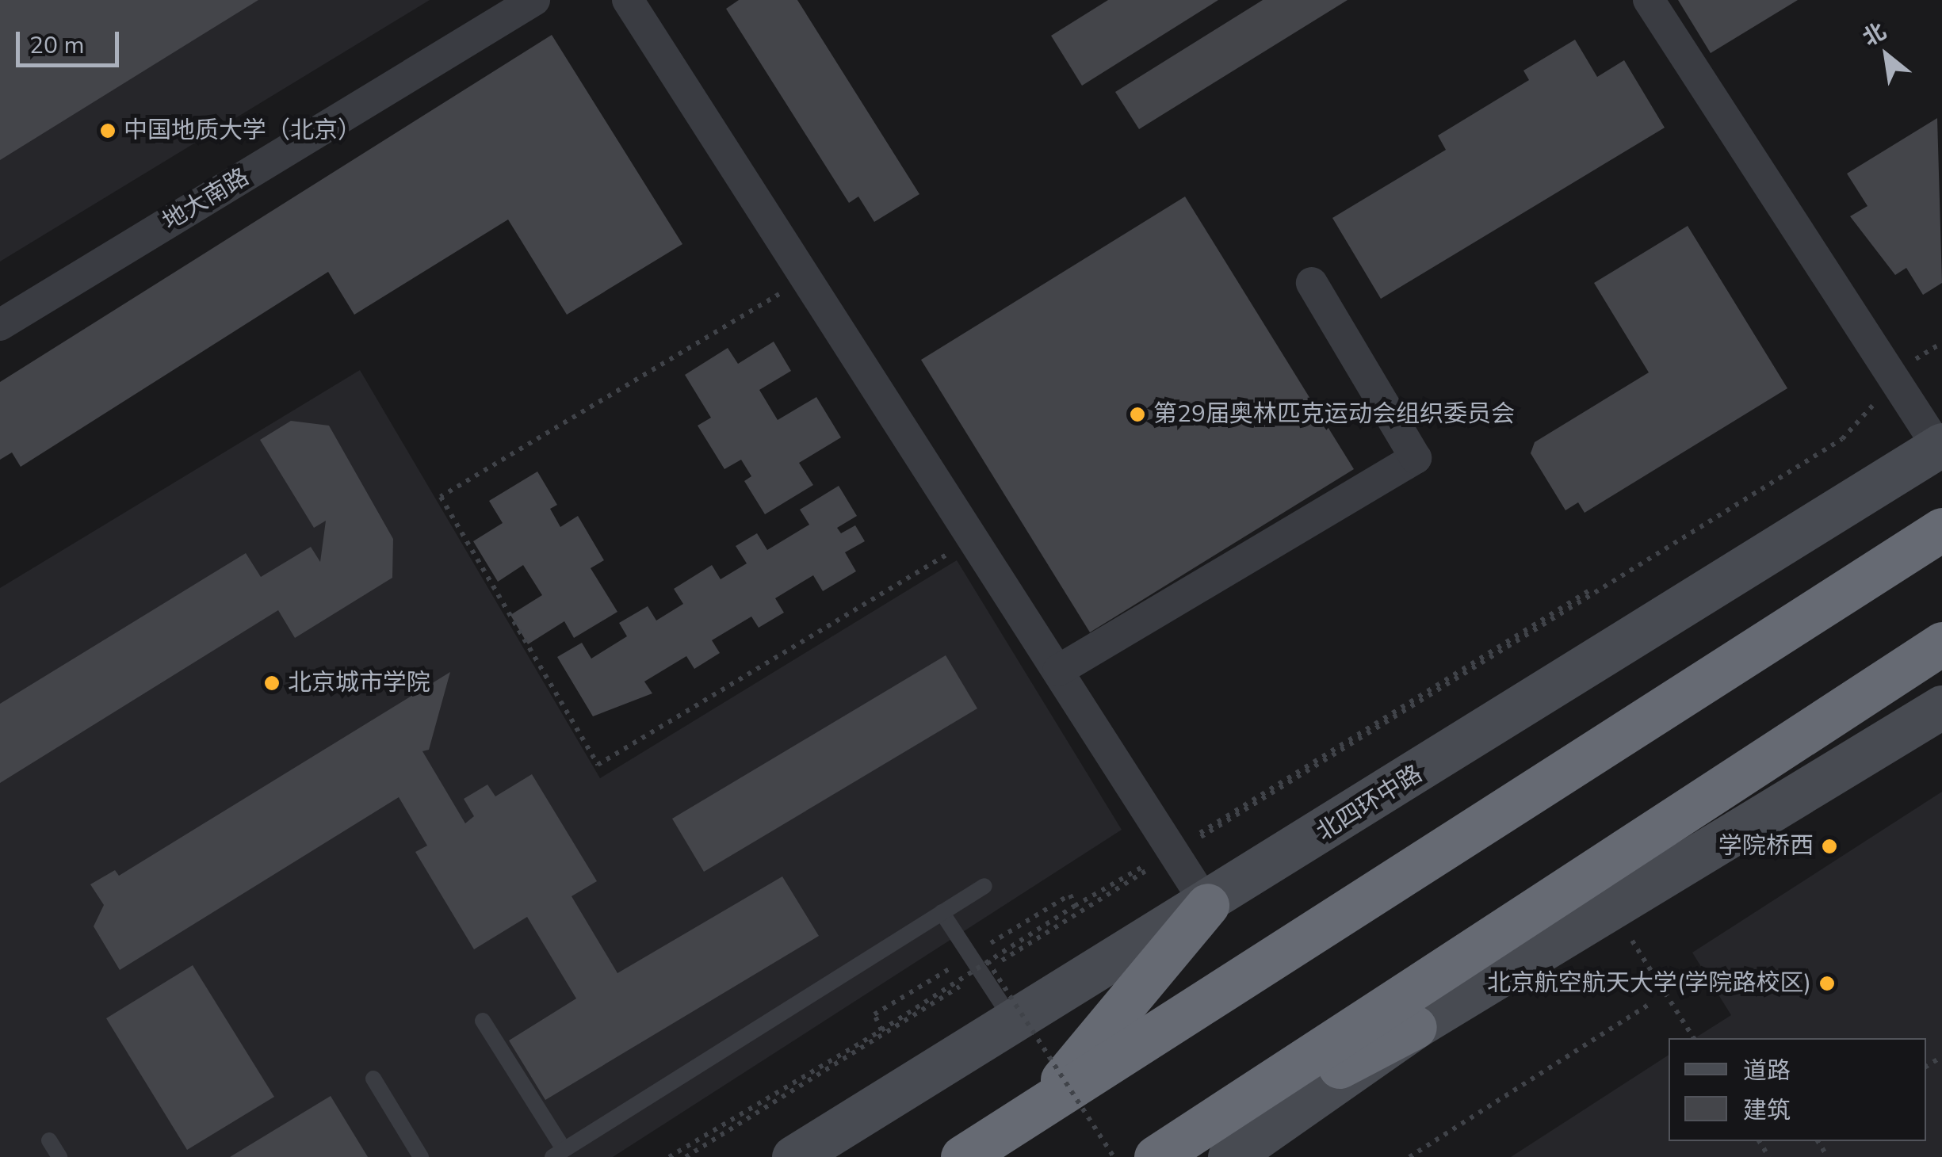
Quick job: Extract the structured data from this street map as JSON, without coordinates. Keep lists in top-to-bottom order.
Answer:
{
  "streets": {
    "street": ["地大南路", "北四环中路"]
  },
  "places": [
    "中国地质大学（北京）",
    "第29届奥林匹克运动会组织委员会",
    "北京城市学院",
    "学院桥西",
    "北京航空航天大学(学院路校区)"
  ],
  "legend": ["道路", "建筑"],
  "scale_bar": "20 m",
  "north": "top left"
}
